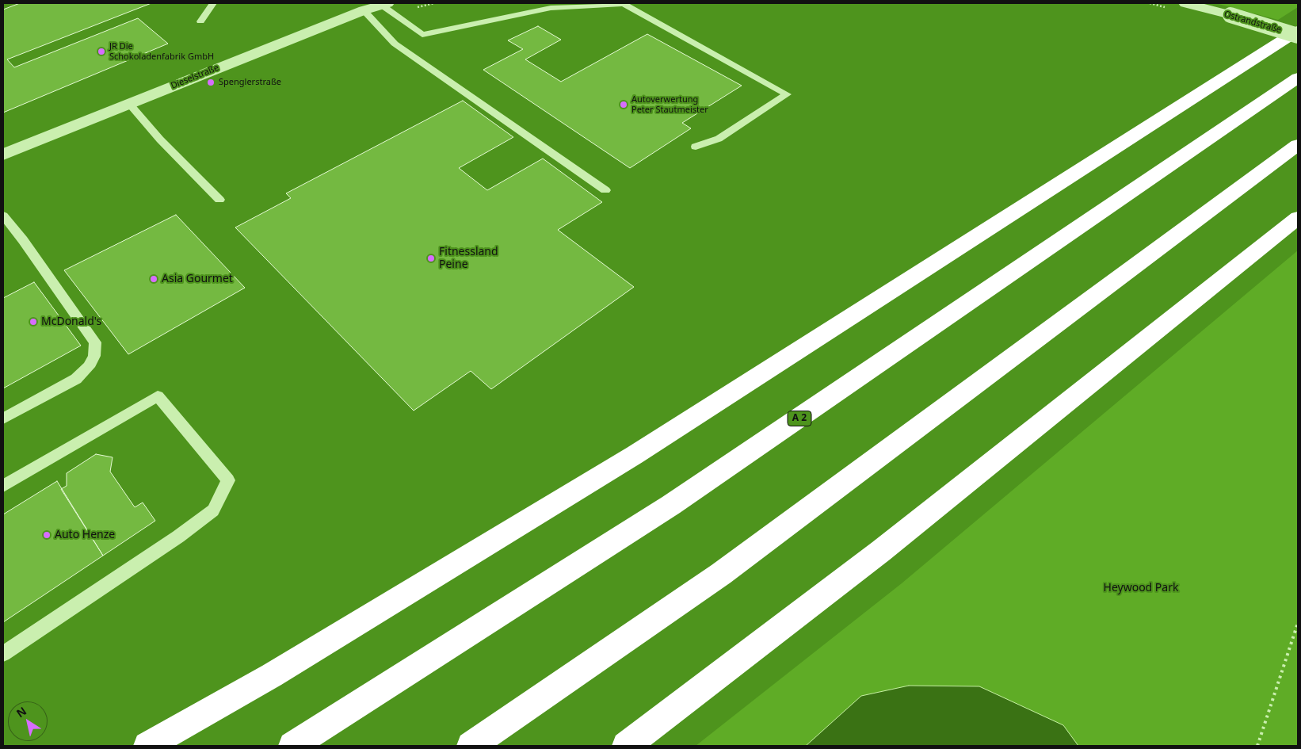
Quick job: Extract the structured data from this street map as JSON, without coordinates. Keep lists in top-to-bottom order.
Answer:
{
  "streets": {
    "highway": ["A 2"],
    "street": ["Ostrandstraße", "Dieselstraße"]
  },
  "parks": ["Heywood Park"],
  "places": [
    "JR Die Schokoladenfabrik GmbH",
    "Spenglerstraße",
    "Autoverwertung Peter Stautmeister",
    "Fitnessland Peine",
    "Asia Gourmet",
    "McDonald's",
    "Auto Henze"
  ],
  "north": "top left"
}
